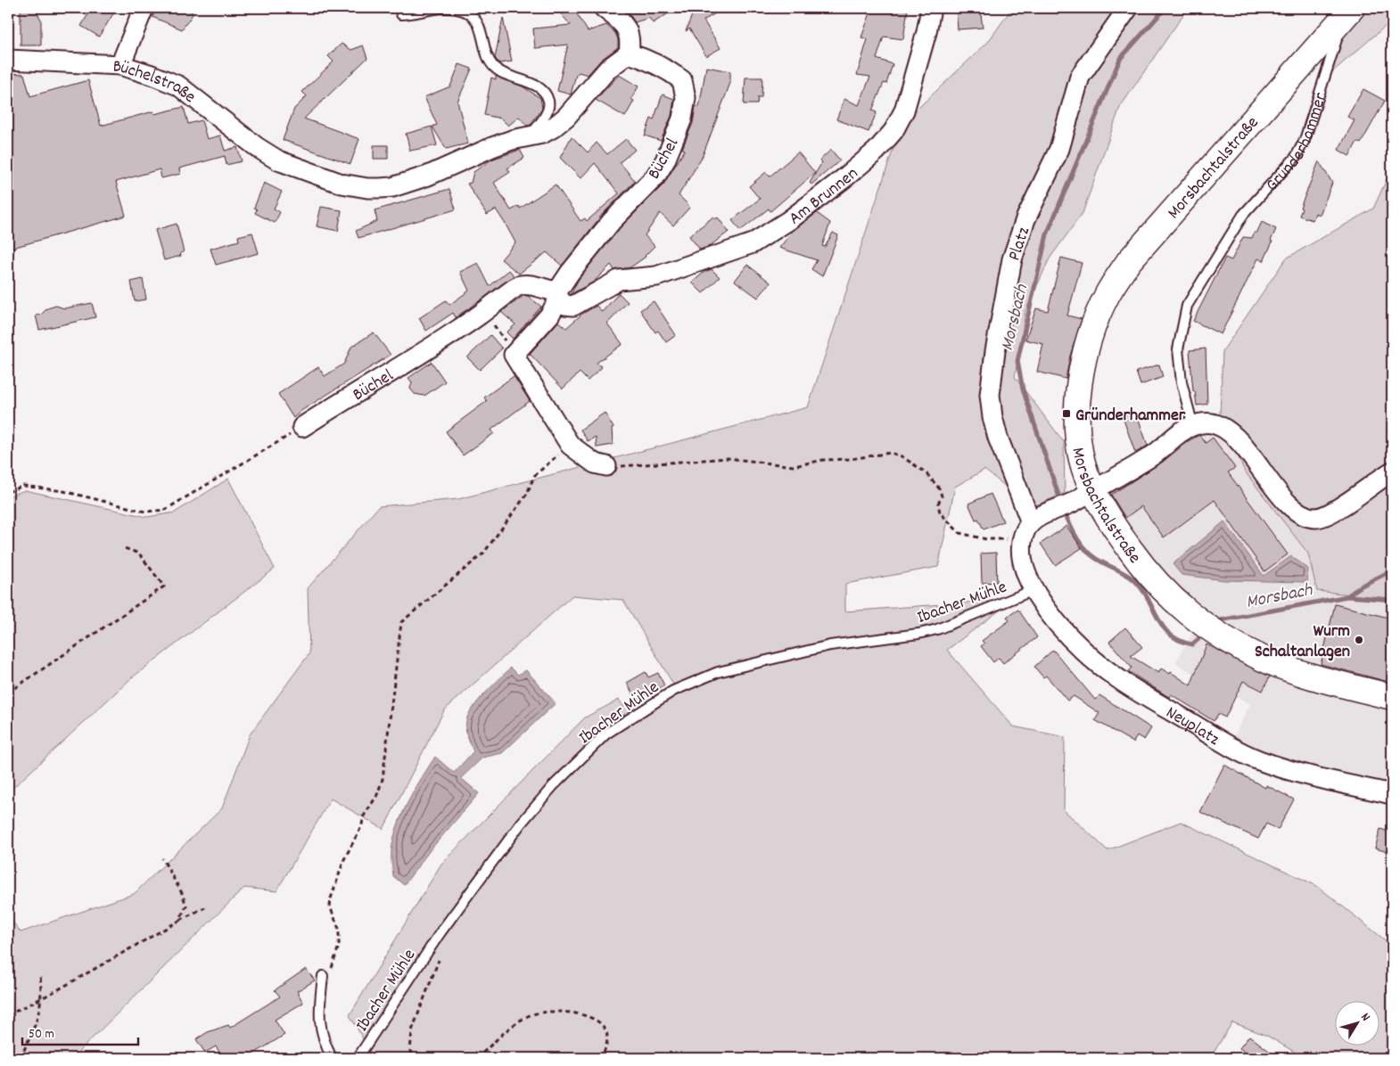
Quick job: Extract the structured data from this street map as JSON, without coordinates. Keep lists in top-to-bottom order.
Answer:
{
  "streets": {
    "main road": ["Morsbachtalstraße"],
    "street": [
      "Büchelstraße",
      "Büchel",
      "Am Brunnen",
      "Platz",
      "Neuplatz"
    ],
    "lane": ["Gründerhammer", "Ibacher Mühle"]
  },
  "crossings": [
    ["Gründerhammer", "Morsbachtalstraße"],
    ["Büchel", "Am Brunnen"],
    ["Ibacher Mühle", "Neuplatz"]
  ],
  "water": ["Morsbach"],
  "places": {
    "transit": ["Gründerhammer"],
    "other": ["Wurm Schaltanlagen"]
  },
  "scale_bar": "50 m",
  "north": "top right"
}
